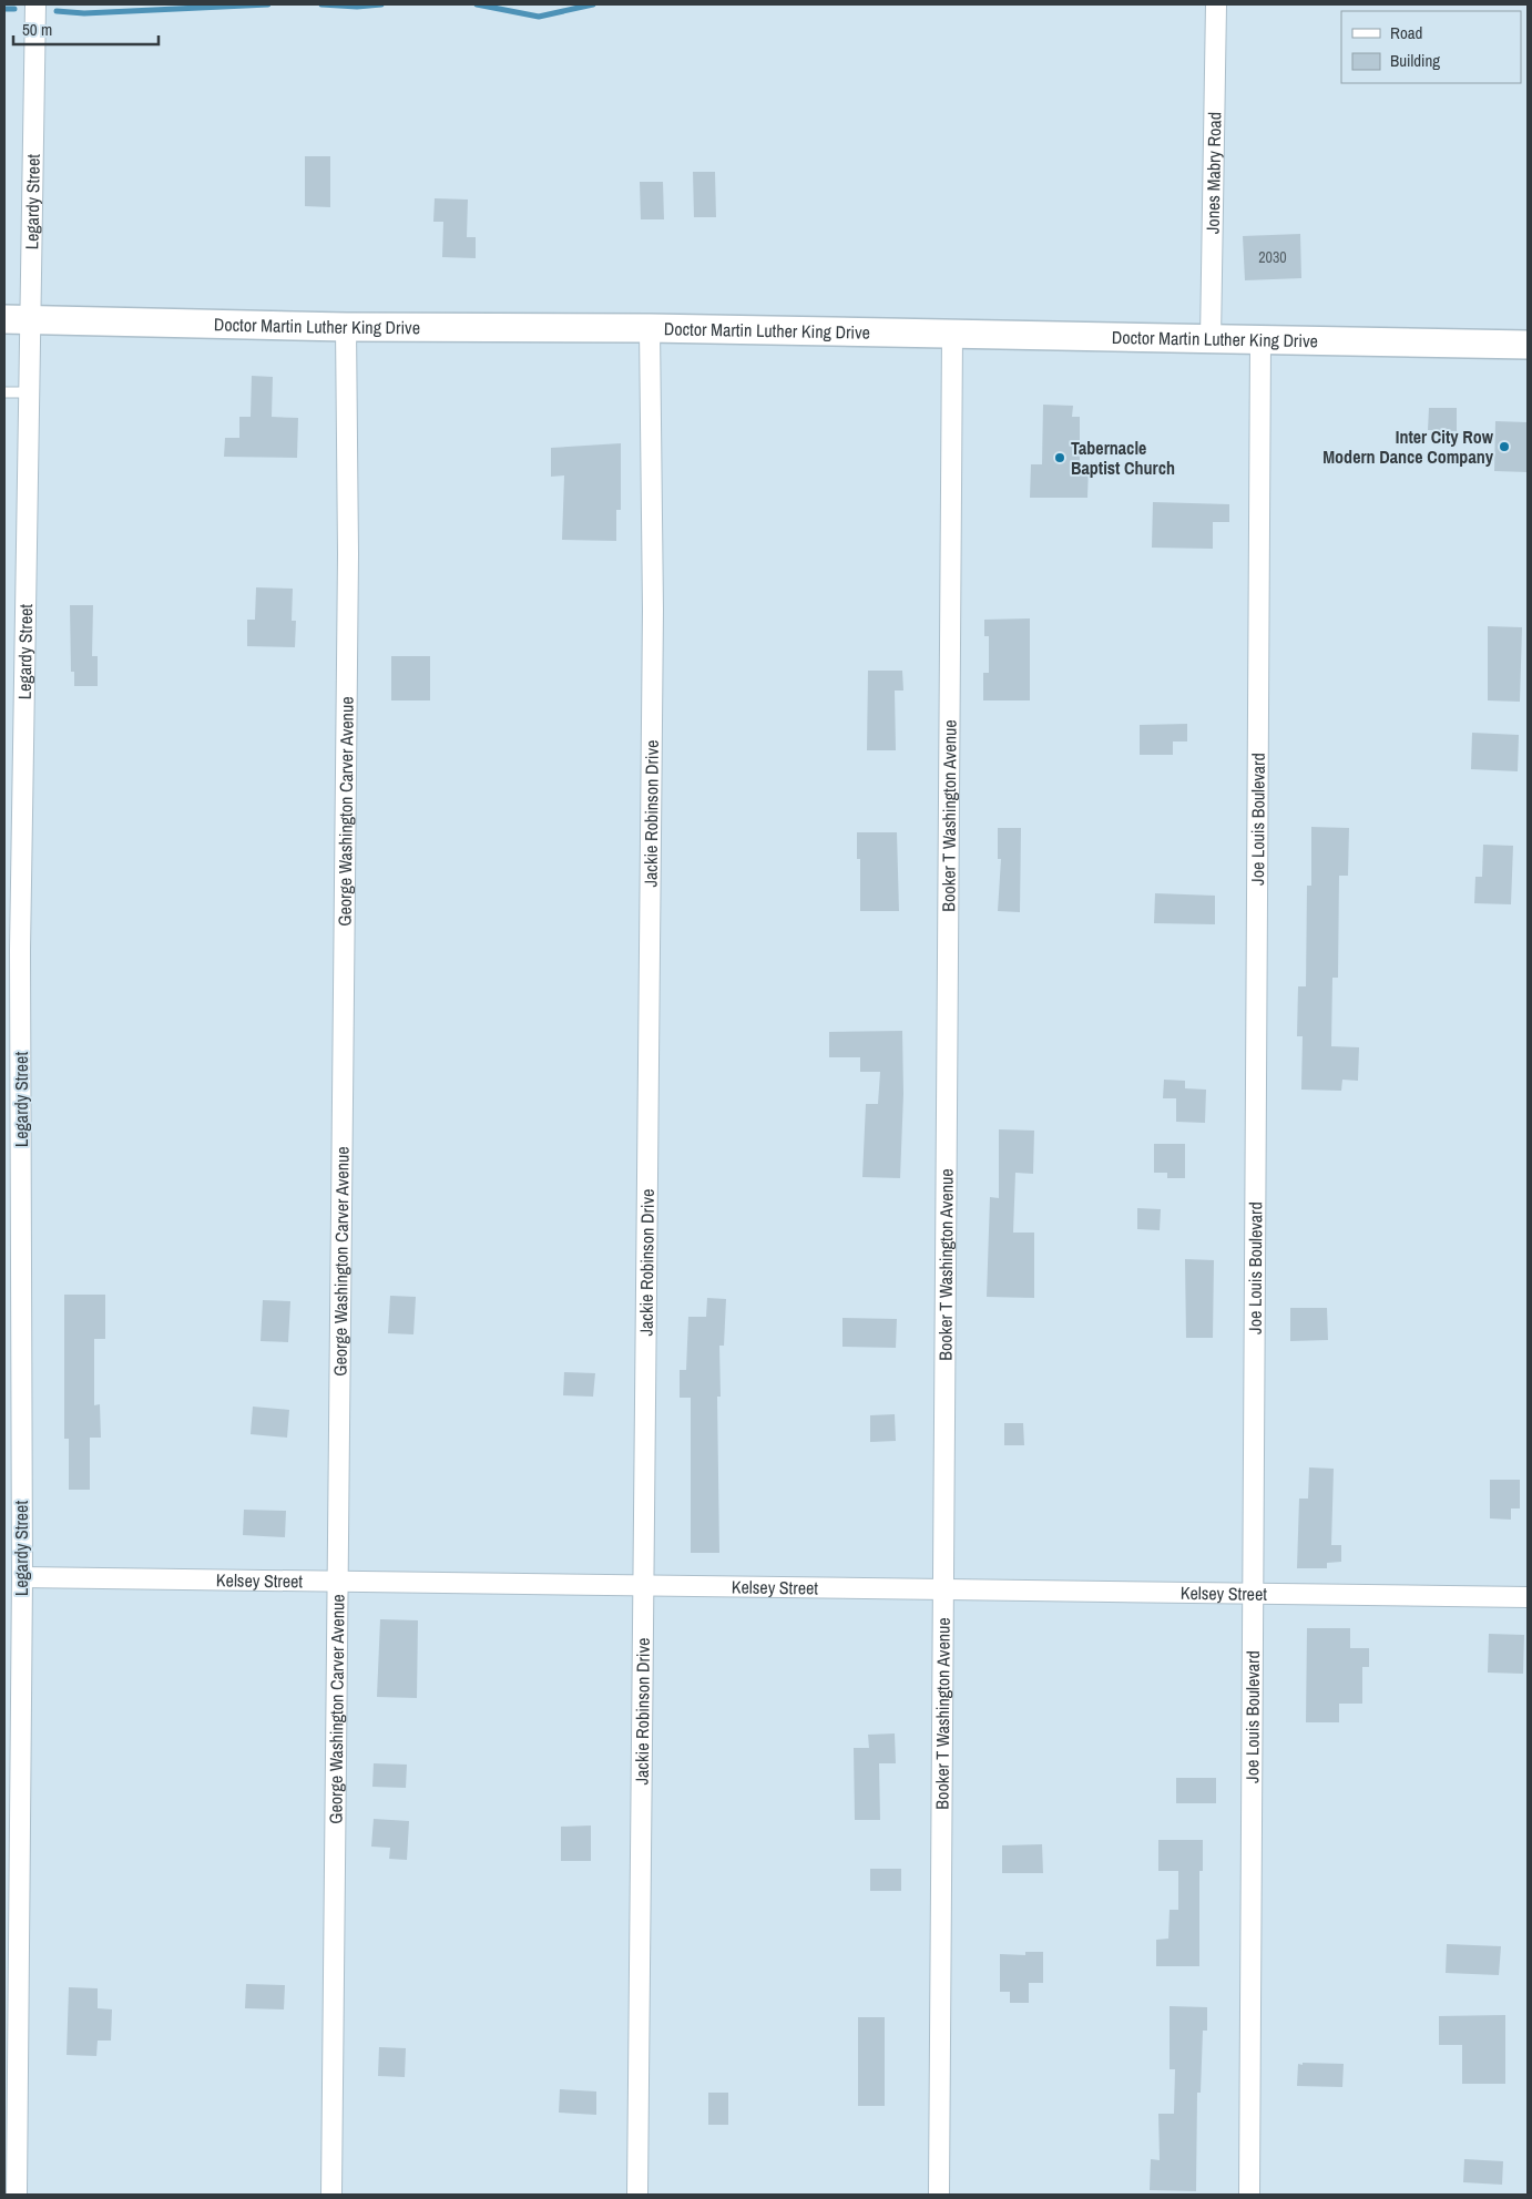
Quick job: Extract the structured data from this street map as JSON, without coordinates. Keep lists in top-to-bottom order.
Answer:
{
  "streets": {
    "main road": ["Doctor Martin Luther King Drive"],
    "street": [
      "Jones Mabry Road",
      "Legardy Street",
      "George Washington Carver Avenue",
      "Jackie Robinson Drive",
      "Booker T Washington Avenue",
      "Joe Louis Boulevard",
      "Kelsey Street"
    ]
  },
  "crossings": [
    ["Jones Mabry Road", "Doctor Martin Luther King Drive"],
    ["Legardy Street", "Doctor Martin Luther King Drive"],
    ["Legardy Street", "Kelsey Street"],
    ["Doctor Martin Luther King Drive", "George Washington Carver Avenue"],
    ["Doctor Martin Luther King Drive", "Jackie Robinson Drive"],
    ["Doctor Martin Luther King Drive", "Booker T Washington Avenue"],
    ["Doctor Martin Luther King Drive", "Joe Louis Boulevard"],
    ["George Washington Carver Avenue", "Kelsey Street"],
    ["Jackie Robinson Drive", "Kelsey Street"],
    ["Booker T Washington Avenue", "Kelsey Street"],
    ["Joe Louis Boulevard", "Kelsey Street"]
  ],
  "places": ["Inter City Row Modern Dance Company", "Tabernacle Baptist Church"],
  "house_numbers": ["2030"],
  "legend": ["Road", "Building"],
  "scale_bar": "50 m"
}
